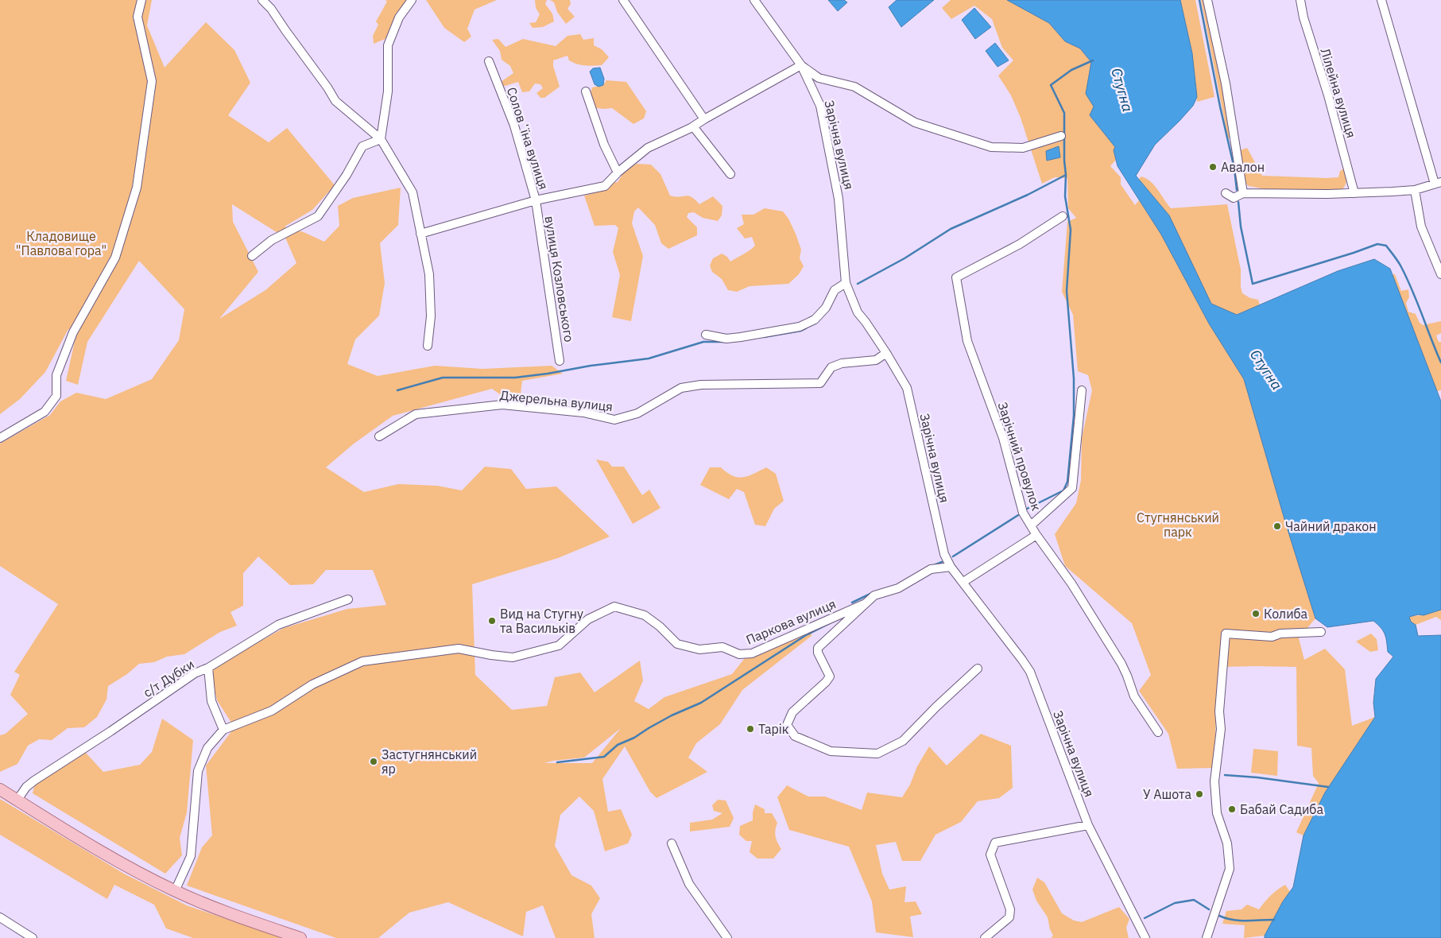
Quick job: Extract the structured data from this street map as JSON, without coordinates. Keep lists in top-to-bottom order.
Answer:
{
  "streets": {
    "street": [
      "Лілейна вулиця",
      "Соловʼїна вулиця",
      "Зарічна вулиця",
      "вулиця Козловського",
      "Джерельна вулиця",
      "Зарічний провулок",
      "Паркова вулиця",
      "с/т Дубки"
    ]
  },
  "crossings": [
    ["Соловʼїна вулиця", "вулиця Козловського"],
    ["Зарічна вулиця", "Джерельна вулиця"]
  ],
  "water": ["Стугна"],
  "parks": ["Кладовище \"Павлова гора\"", "Стугнянський парк"],
  "places": [
    "Авалон",
    "Чайний дракон",
    "Колиба",
    "Вид на Стугну та Васильків",
    "Тарік",
    "Застугнянський яр",
    "У Ашота",
    "Бабай Садиба"
  ]
}
